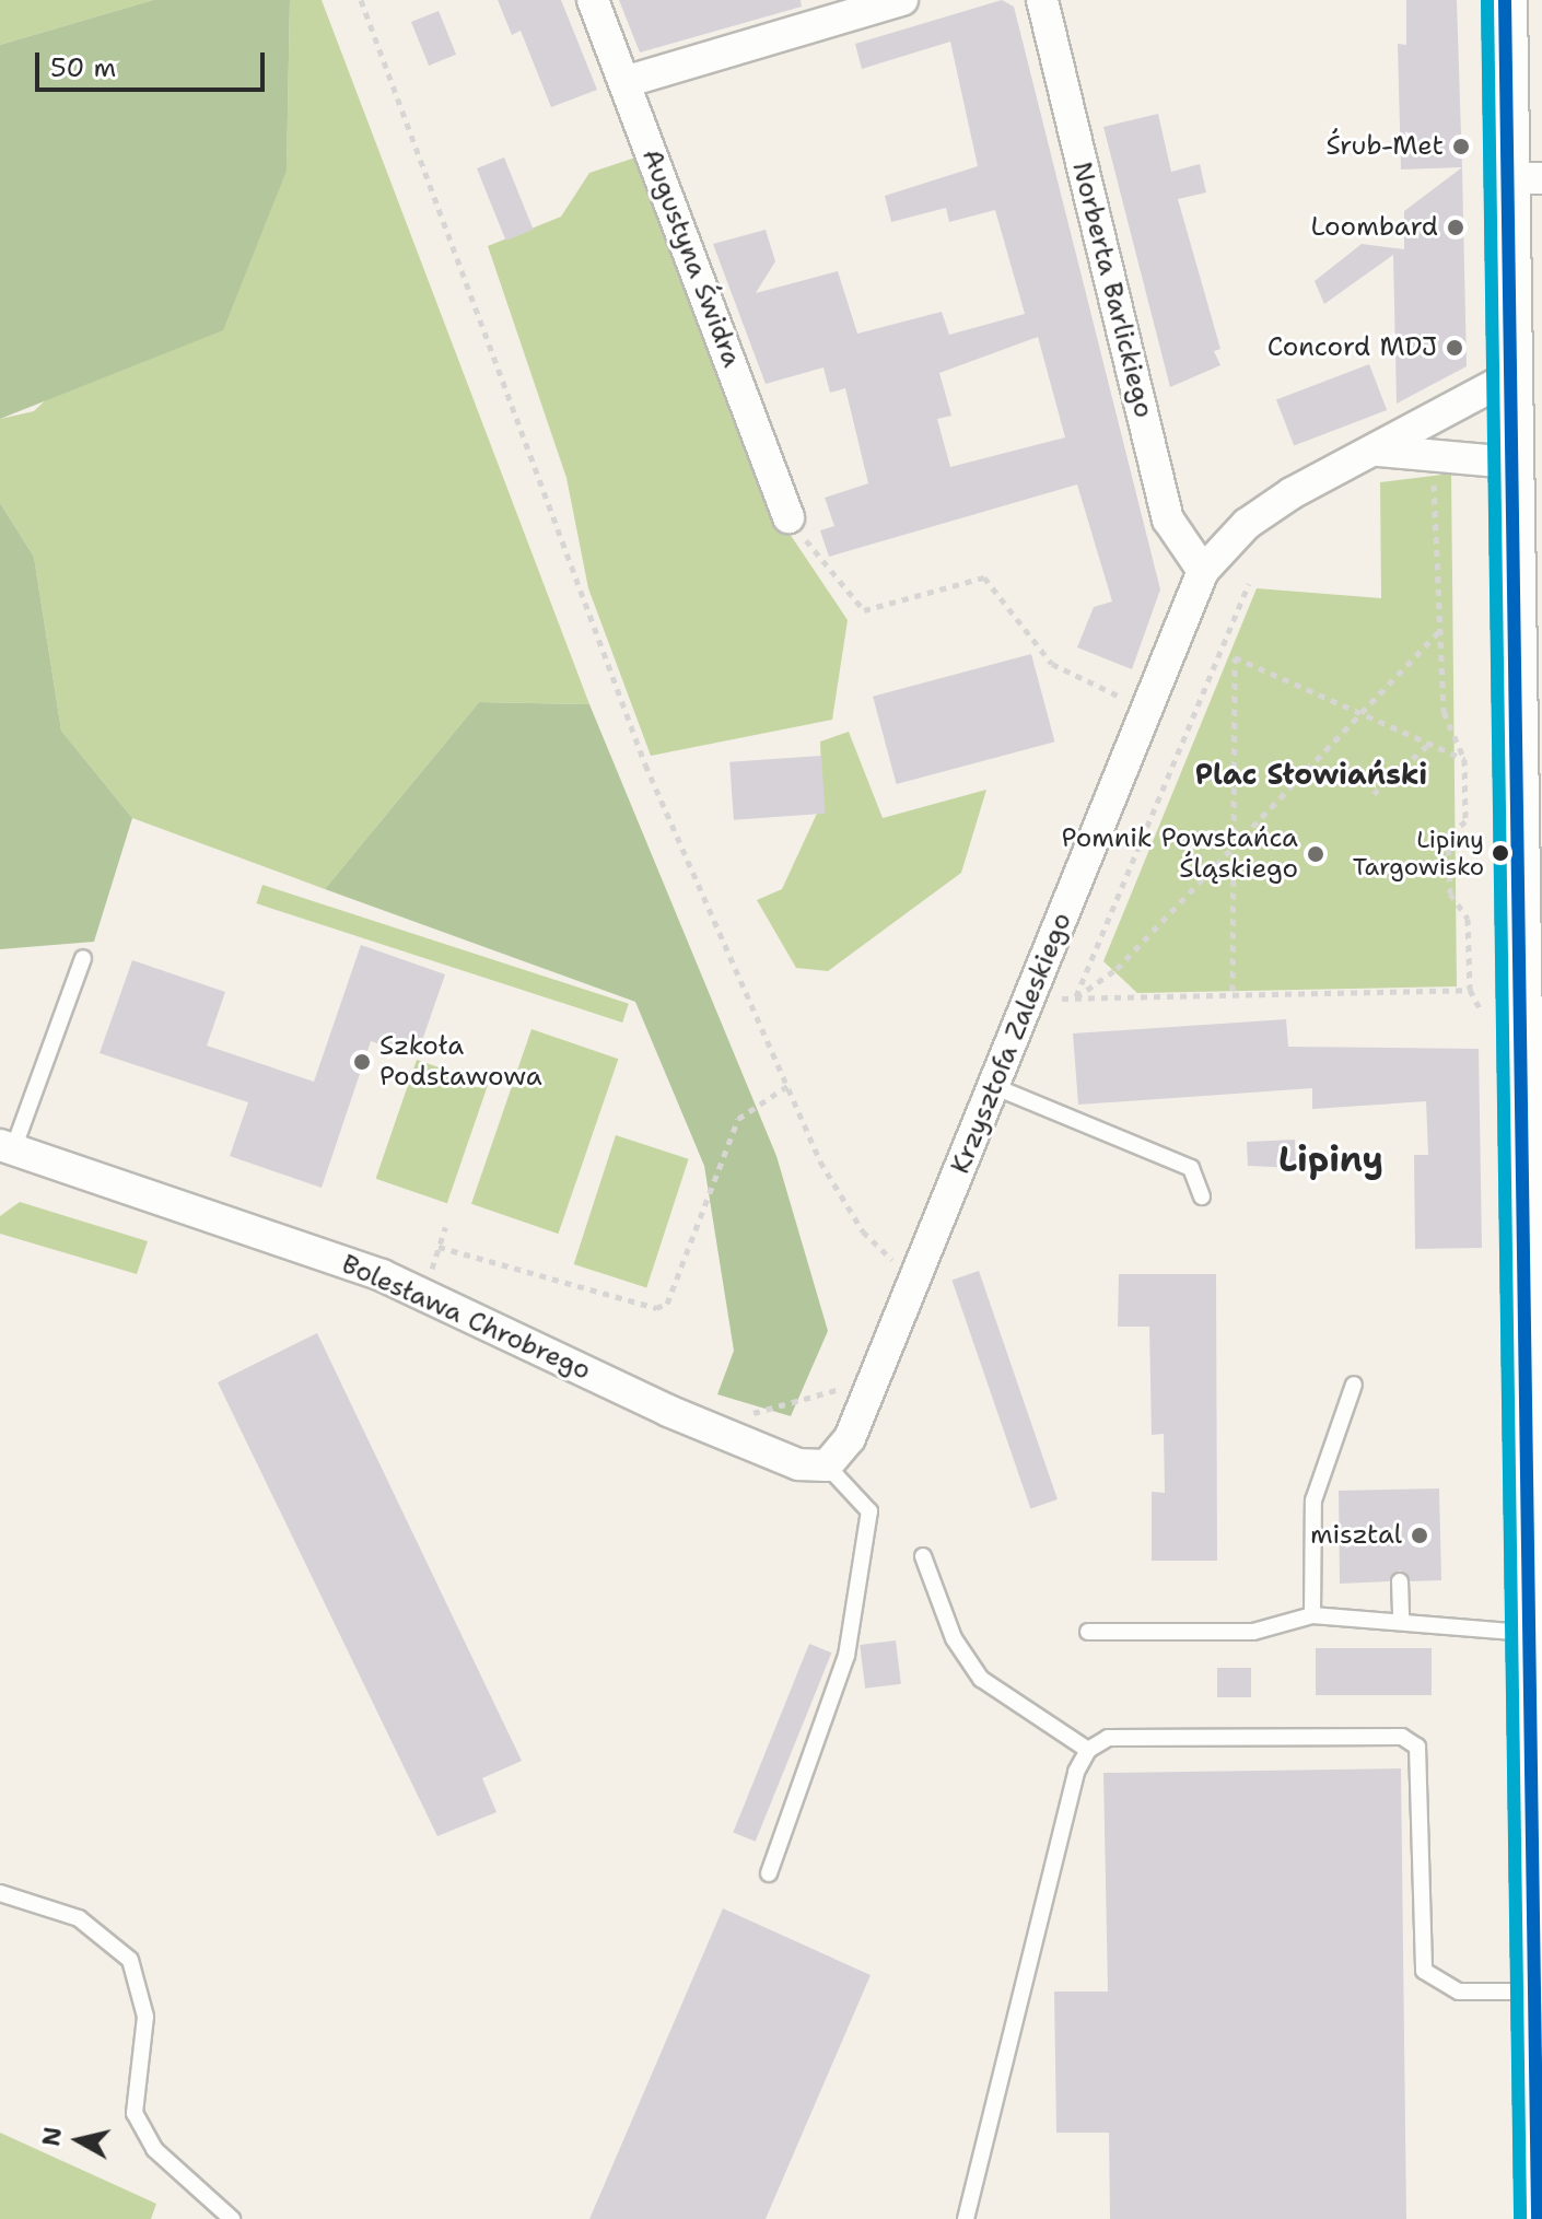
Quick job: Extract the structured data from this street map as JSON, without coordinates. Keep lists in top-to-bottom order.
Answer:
{
  "streets": {
    "street": [
      "Augustyna Świdra",
      "Norberta Barlickiego",
      "Krzysztofa Zaleskiego",
      "Bolesława Chrobrego"
    ]
  },
  "crossings": [
    ["Norberta Barlickiego", "Krzysztofa Zaleskiego"],
    ["Krzysztofa Zaleskiego", "Bolesława Chrobrego"]
  ],
  "districts": ["Plac Słowiański", "Lipiny"],
  "places": [
    "Śrub-Met",
    "Loombard",
    "Concord MDJ",
    "Lipiny Targowisko",
    "Pomnik Powstańca Śląskiego",
    "Szkoła Podstawowa",
    "misztal"
  ],
  "scale_bar": "50 m",
  "north": "left"
}
